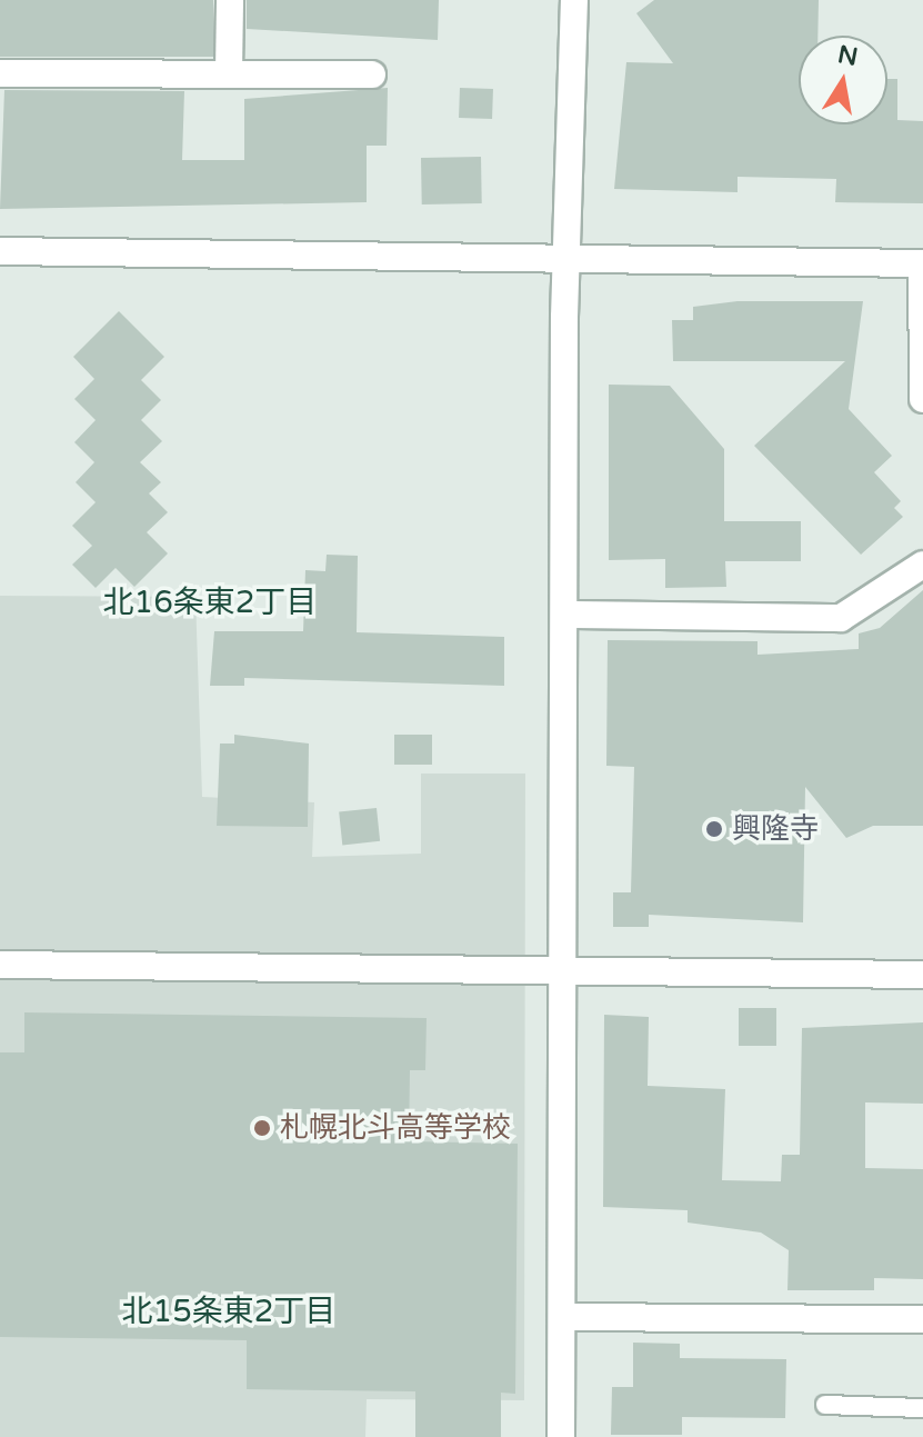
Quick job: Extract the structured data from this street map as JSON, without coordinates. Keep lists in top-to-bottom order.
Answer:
{
  "districts": ["北16条東2丁目", "北15条東2丁目"],
  "places": ["興隆寺", "札幌北斗高等学校"],
  "north": "top"
}
